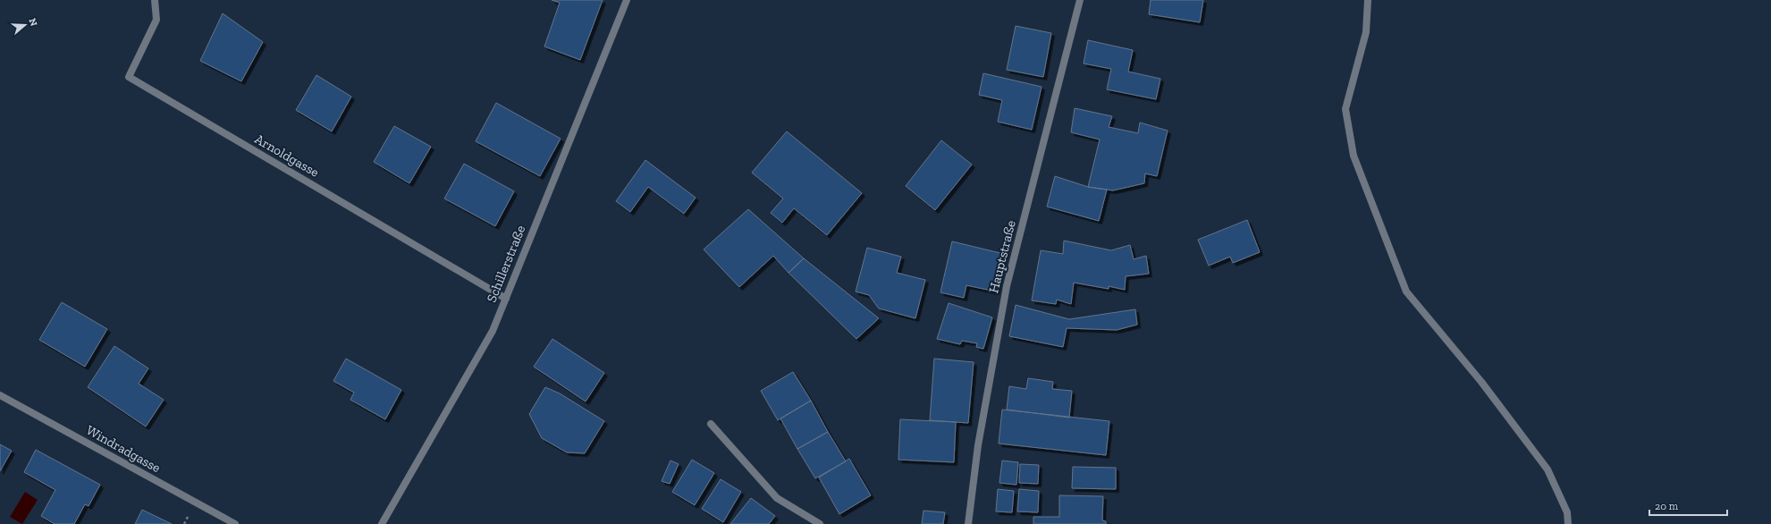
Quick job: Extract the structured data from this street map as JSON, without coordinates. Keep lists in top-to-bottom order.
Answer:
{
  "streets": {
    "street": [
      "Arnoldgasse",
      "Hauptstraße",
      "Schillerstraße",
      "Windradgasse"
    ]
  },
  "crossings": [
    ["Arnoldgasse", "Schillerstraße"]
  ],
  "scale_bar": "20 m",
  "north": "right"
}
